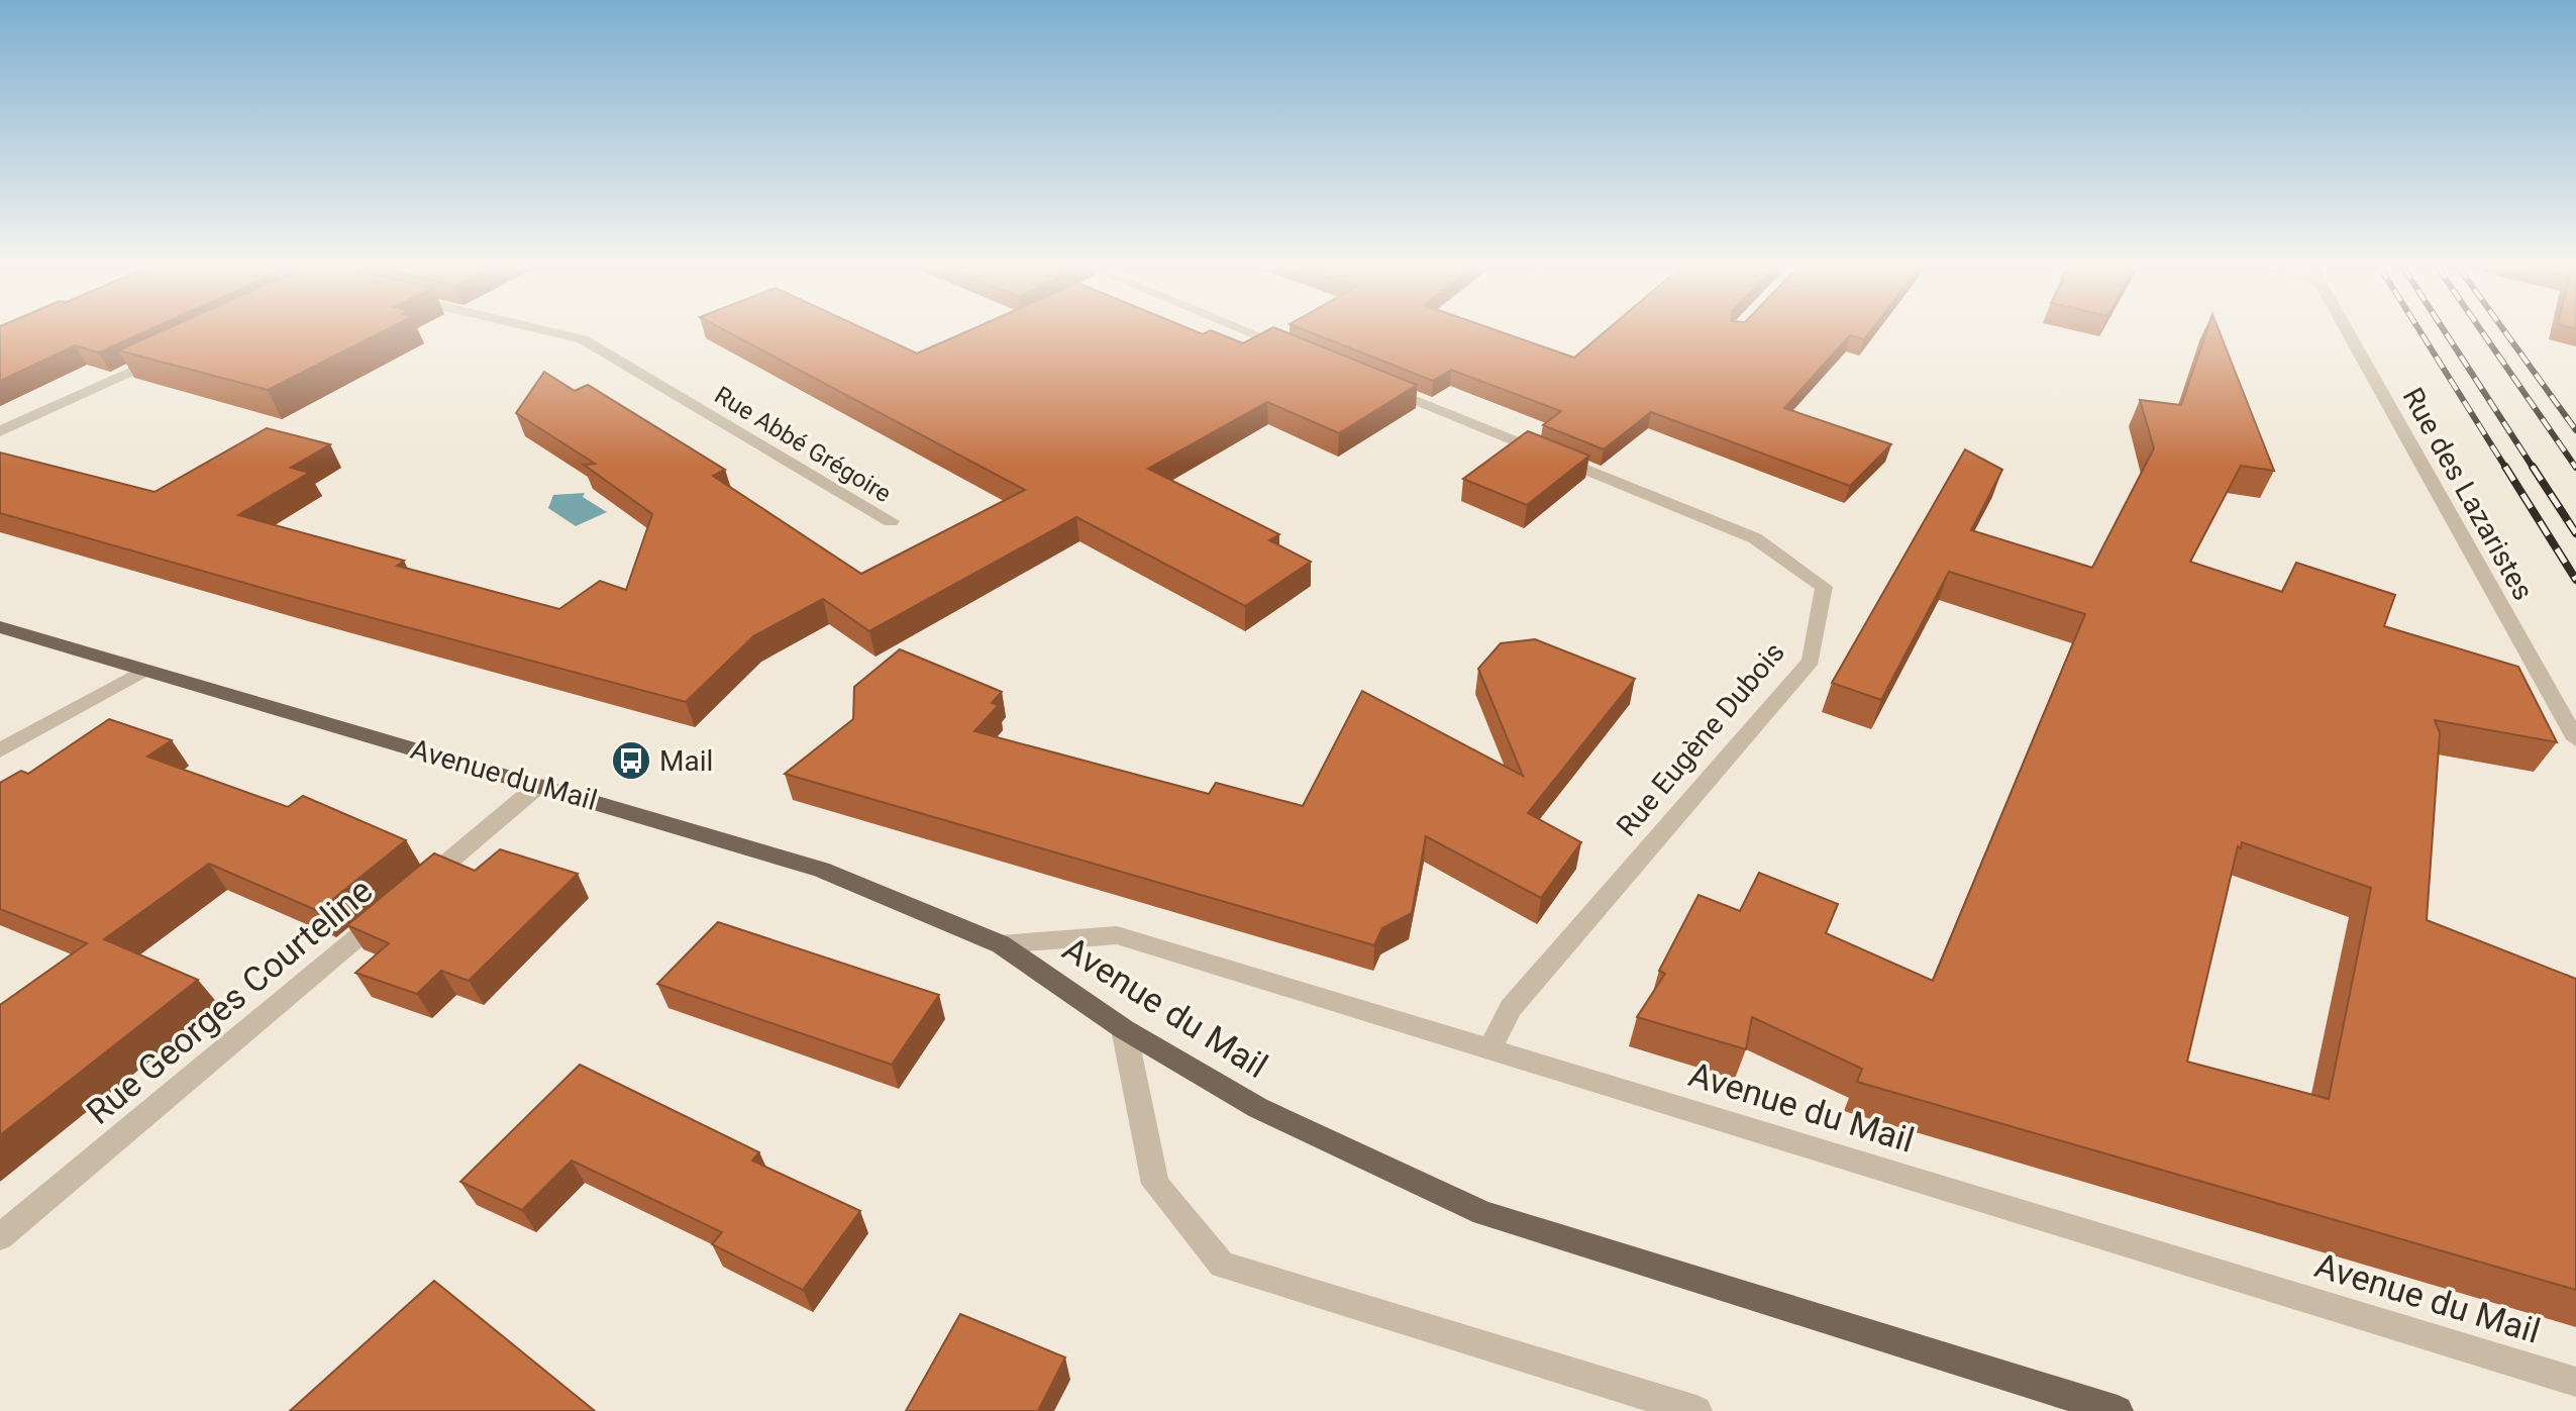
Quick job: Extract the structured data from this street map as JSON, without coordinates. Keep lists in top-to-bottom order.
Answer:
{
  "streets": {
    "main road": ["Avenue du Mail"],
    "street": [
      "Rue Abbé Grégoire",
      "Rue des Lazaristes",
      "Rue Eugène Dubois",
      "Rue Georges Courteline"
    ]
  },
  "crossings": [
    ["Rue Eugène Dubois", "Avenue du Mail"],
    ["Avenue du Mail", "Rue Georges Courteline"]
  ],
  "places": {
    "bus stop": ["Mail"]
  }
}
